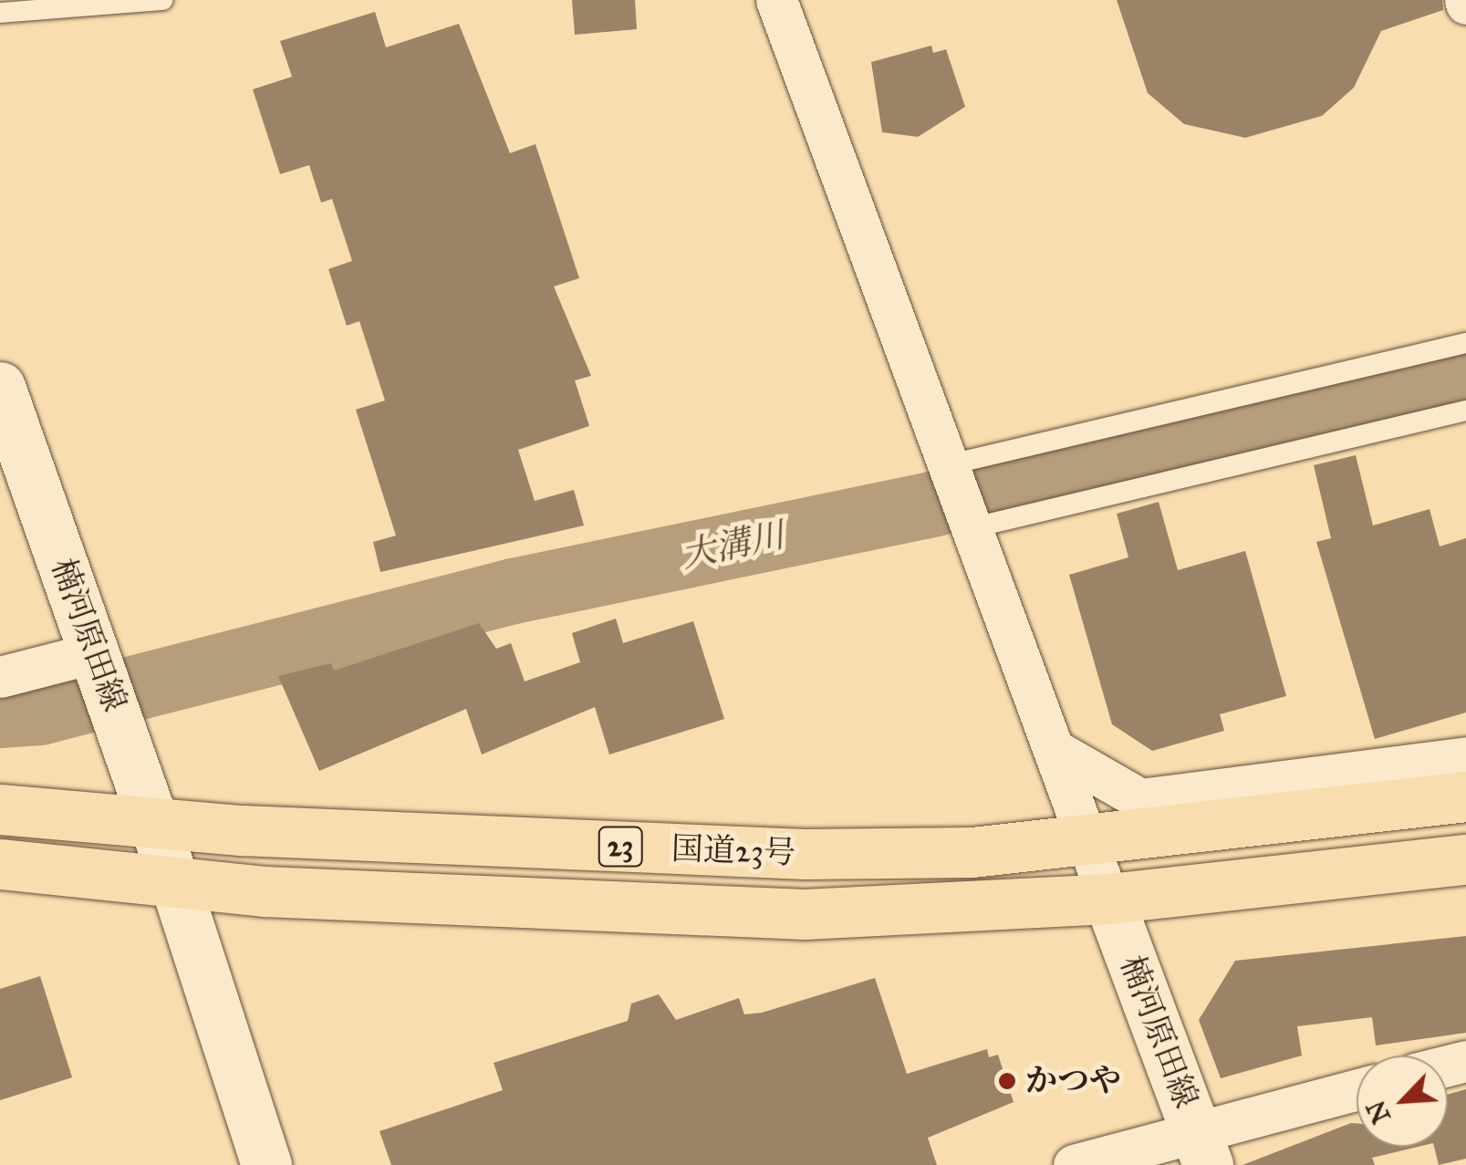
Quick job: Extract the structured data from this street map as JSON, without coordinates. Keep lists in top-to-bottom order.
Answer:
{
  "streets": {
    "highway": ["23", "国道23号"],
    "main road": ["楠河原田線"]
  },
  "crossings": [
    ["楠河原田線", "国道23号"]
  ],
  "water": ["大溝川"],
  "places": ["かつや"],
  "north": "bottom left"
}
